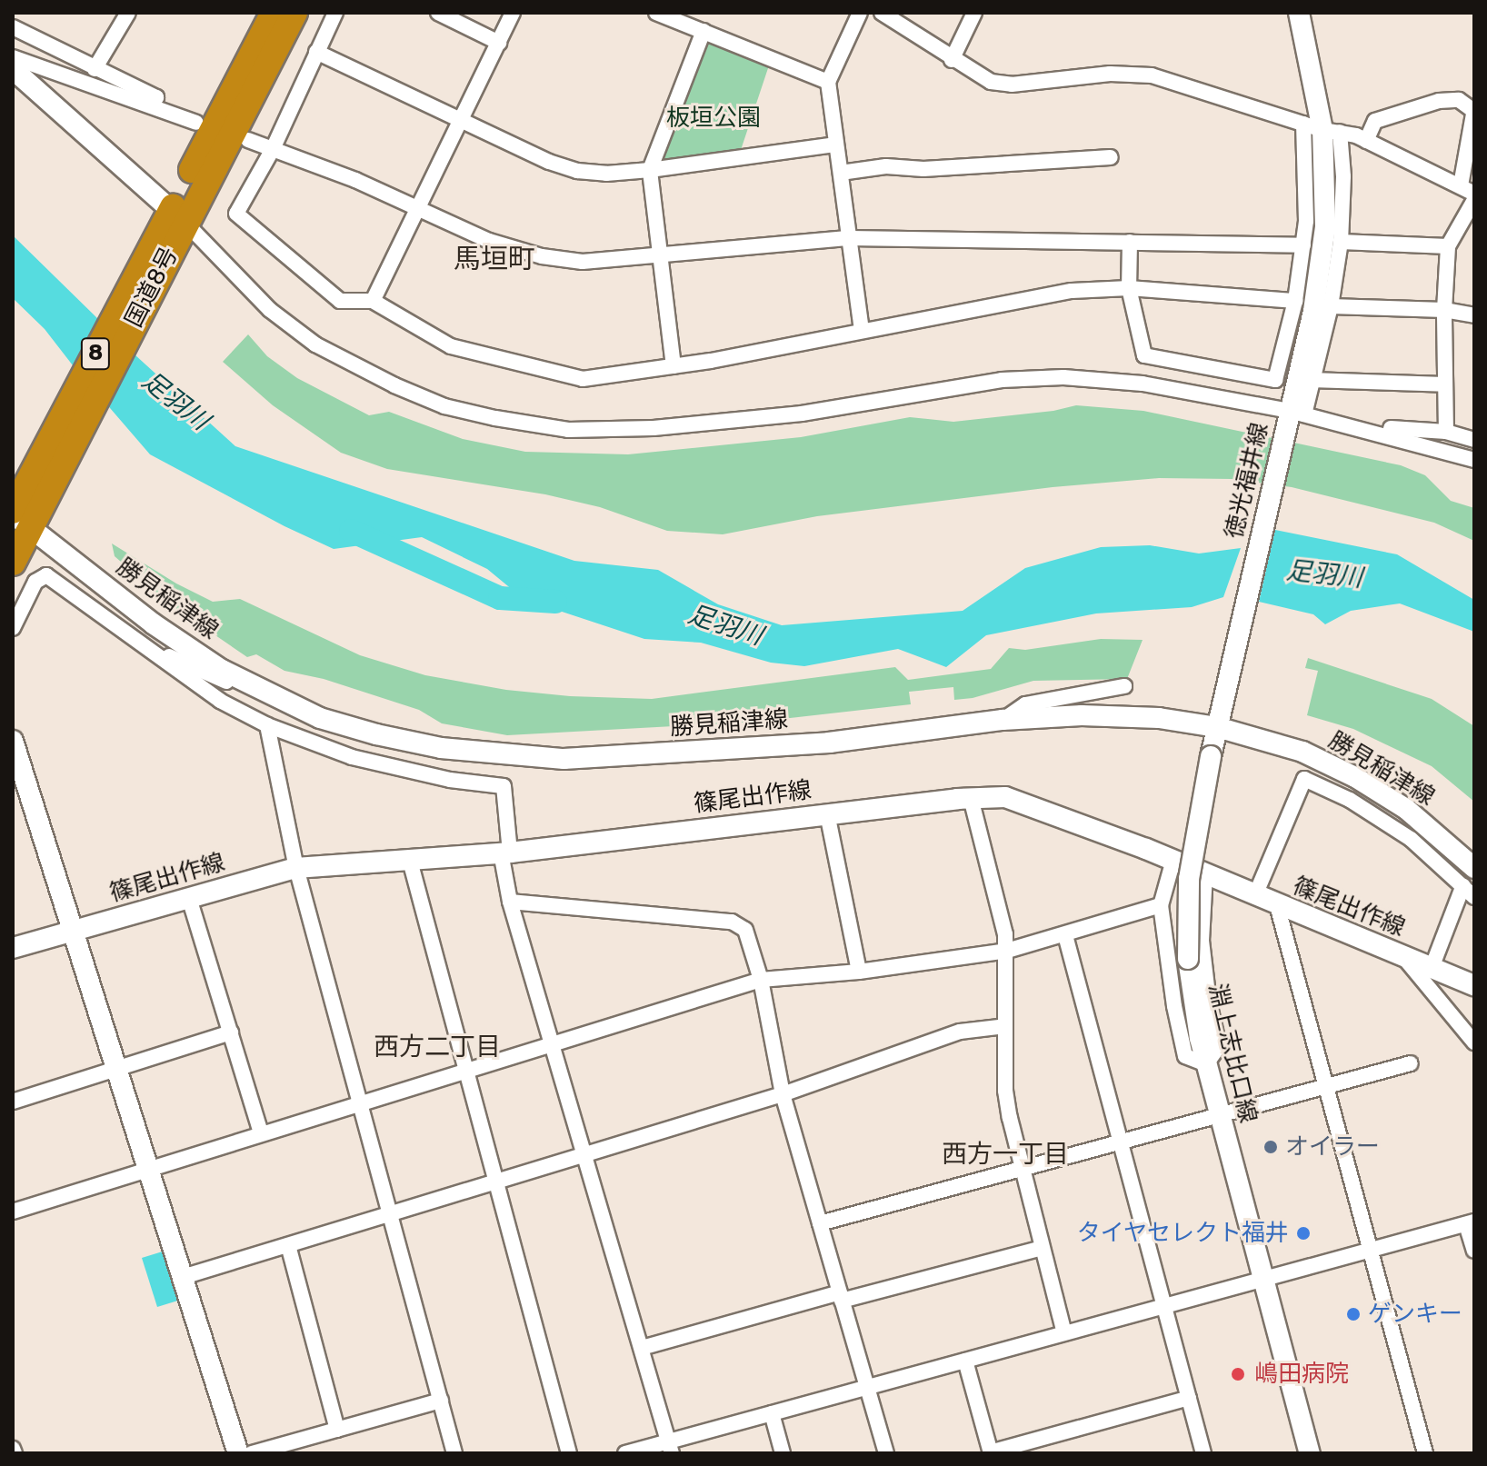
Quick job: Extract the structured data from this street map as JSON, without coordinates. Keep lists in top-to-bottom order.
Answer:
{
  "streets": {
    "highway": ["国道8号", "8"],
    "main road": [
      "徳光福井線",
      "勝見稲津線",
      "篠尾出作線",
      "淵上志比口線"
    ]
  },
  "crossings": [
    ["国道8号", "勝見稲津線"],
    ["徳光福井線", "勝見稲津線"],
    ["徳光福井線", "淵上志比口線"]
  ],
  "districts": ["馬垣町", "西方二丁目", "西方一丁目"],
  "water": ["足羽川"],
  "parks": ["板垣公園"],
  "places": [
    "オイラー",
    "タイヤセレクト福井",
    "ゲンキー",
    "嶋田病院"
  ]
}
